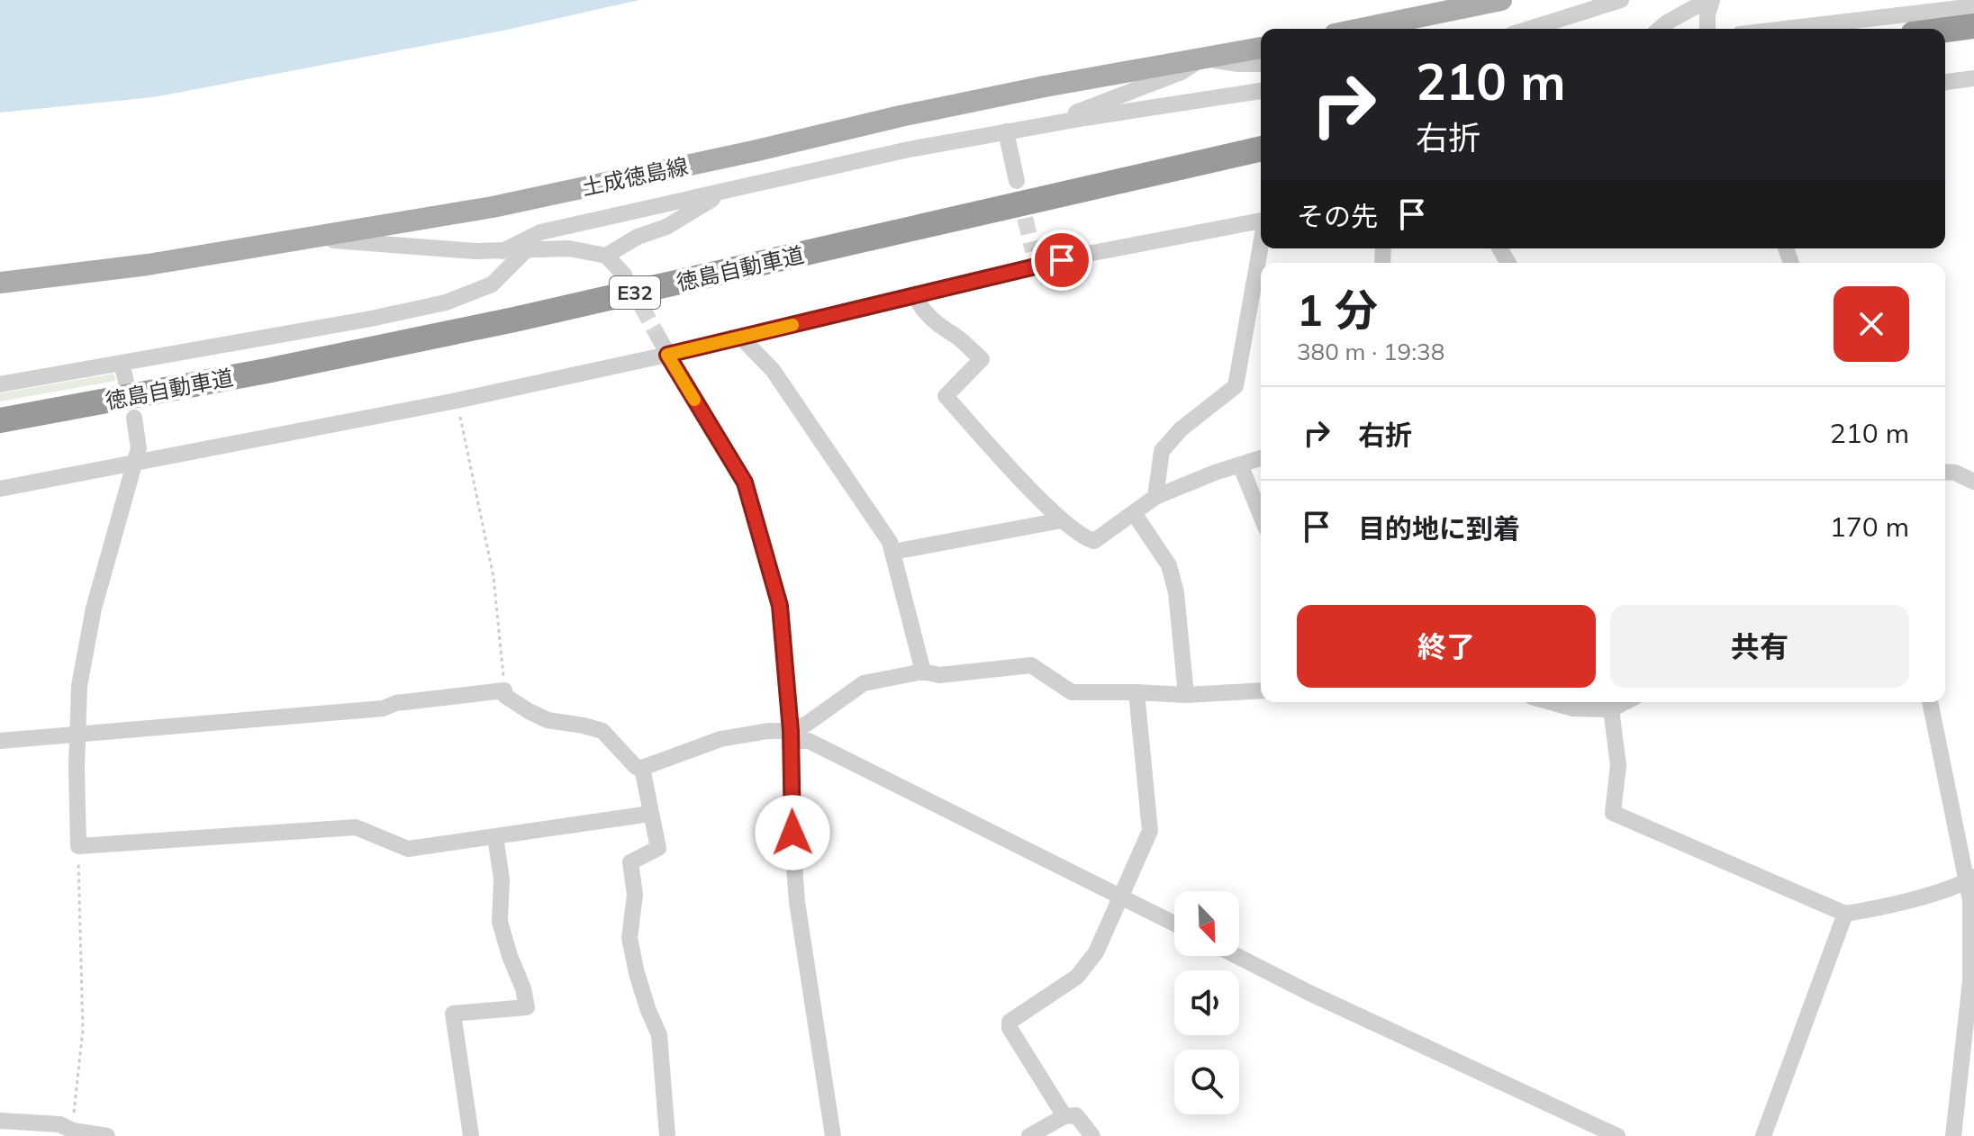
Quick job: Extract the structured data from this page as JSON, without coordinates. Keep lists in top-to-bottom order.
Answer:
{
  "streets": {
    "highway": ["徳島自動車道", "E32"],
    "main road": ["土成徳島線"]
  },
  "north": "bottom right",
  "page": {
    "turn": ["210 m", "右折"],
    "then": "その先",
    "heading": ["1 分", "380 m · 19:38"],
    "list": [
      {
        "name": "右折",
        "value": "210 m"
      },
      {
        "name": "目的地に到着",
        "value": "170 m"
      }
    ],
    "buttons": ["終了", "共有"]
  }
}
